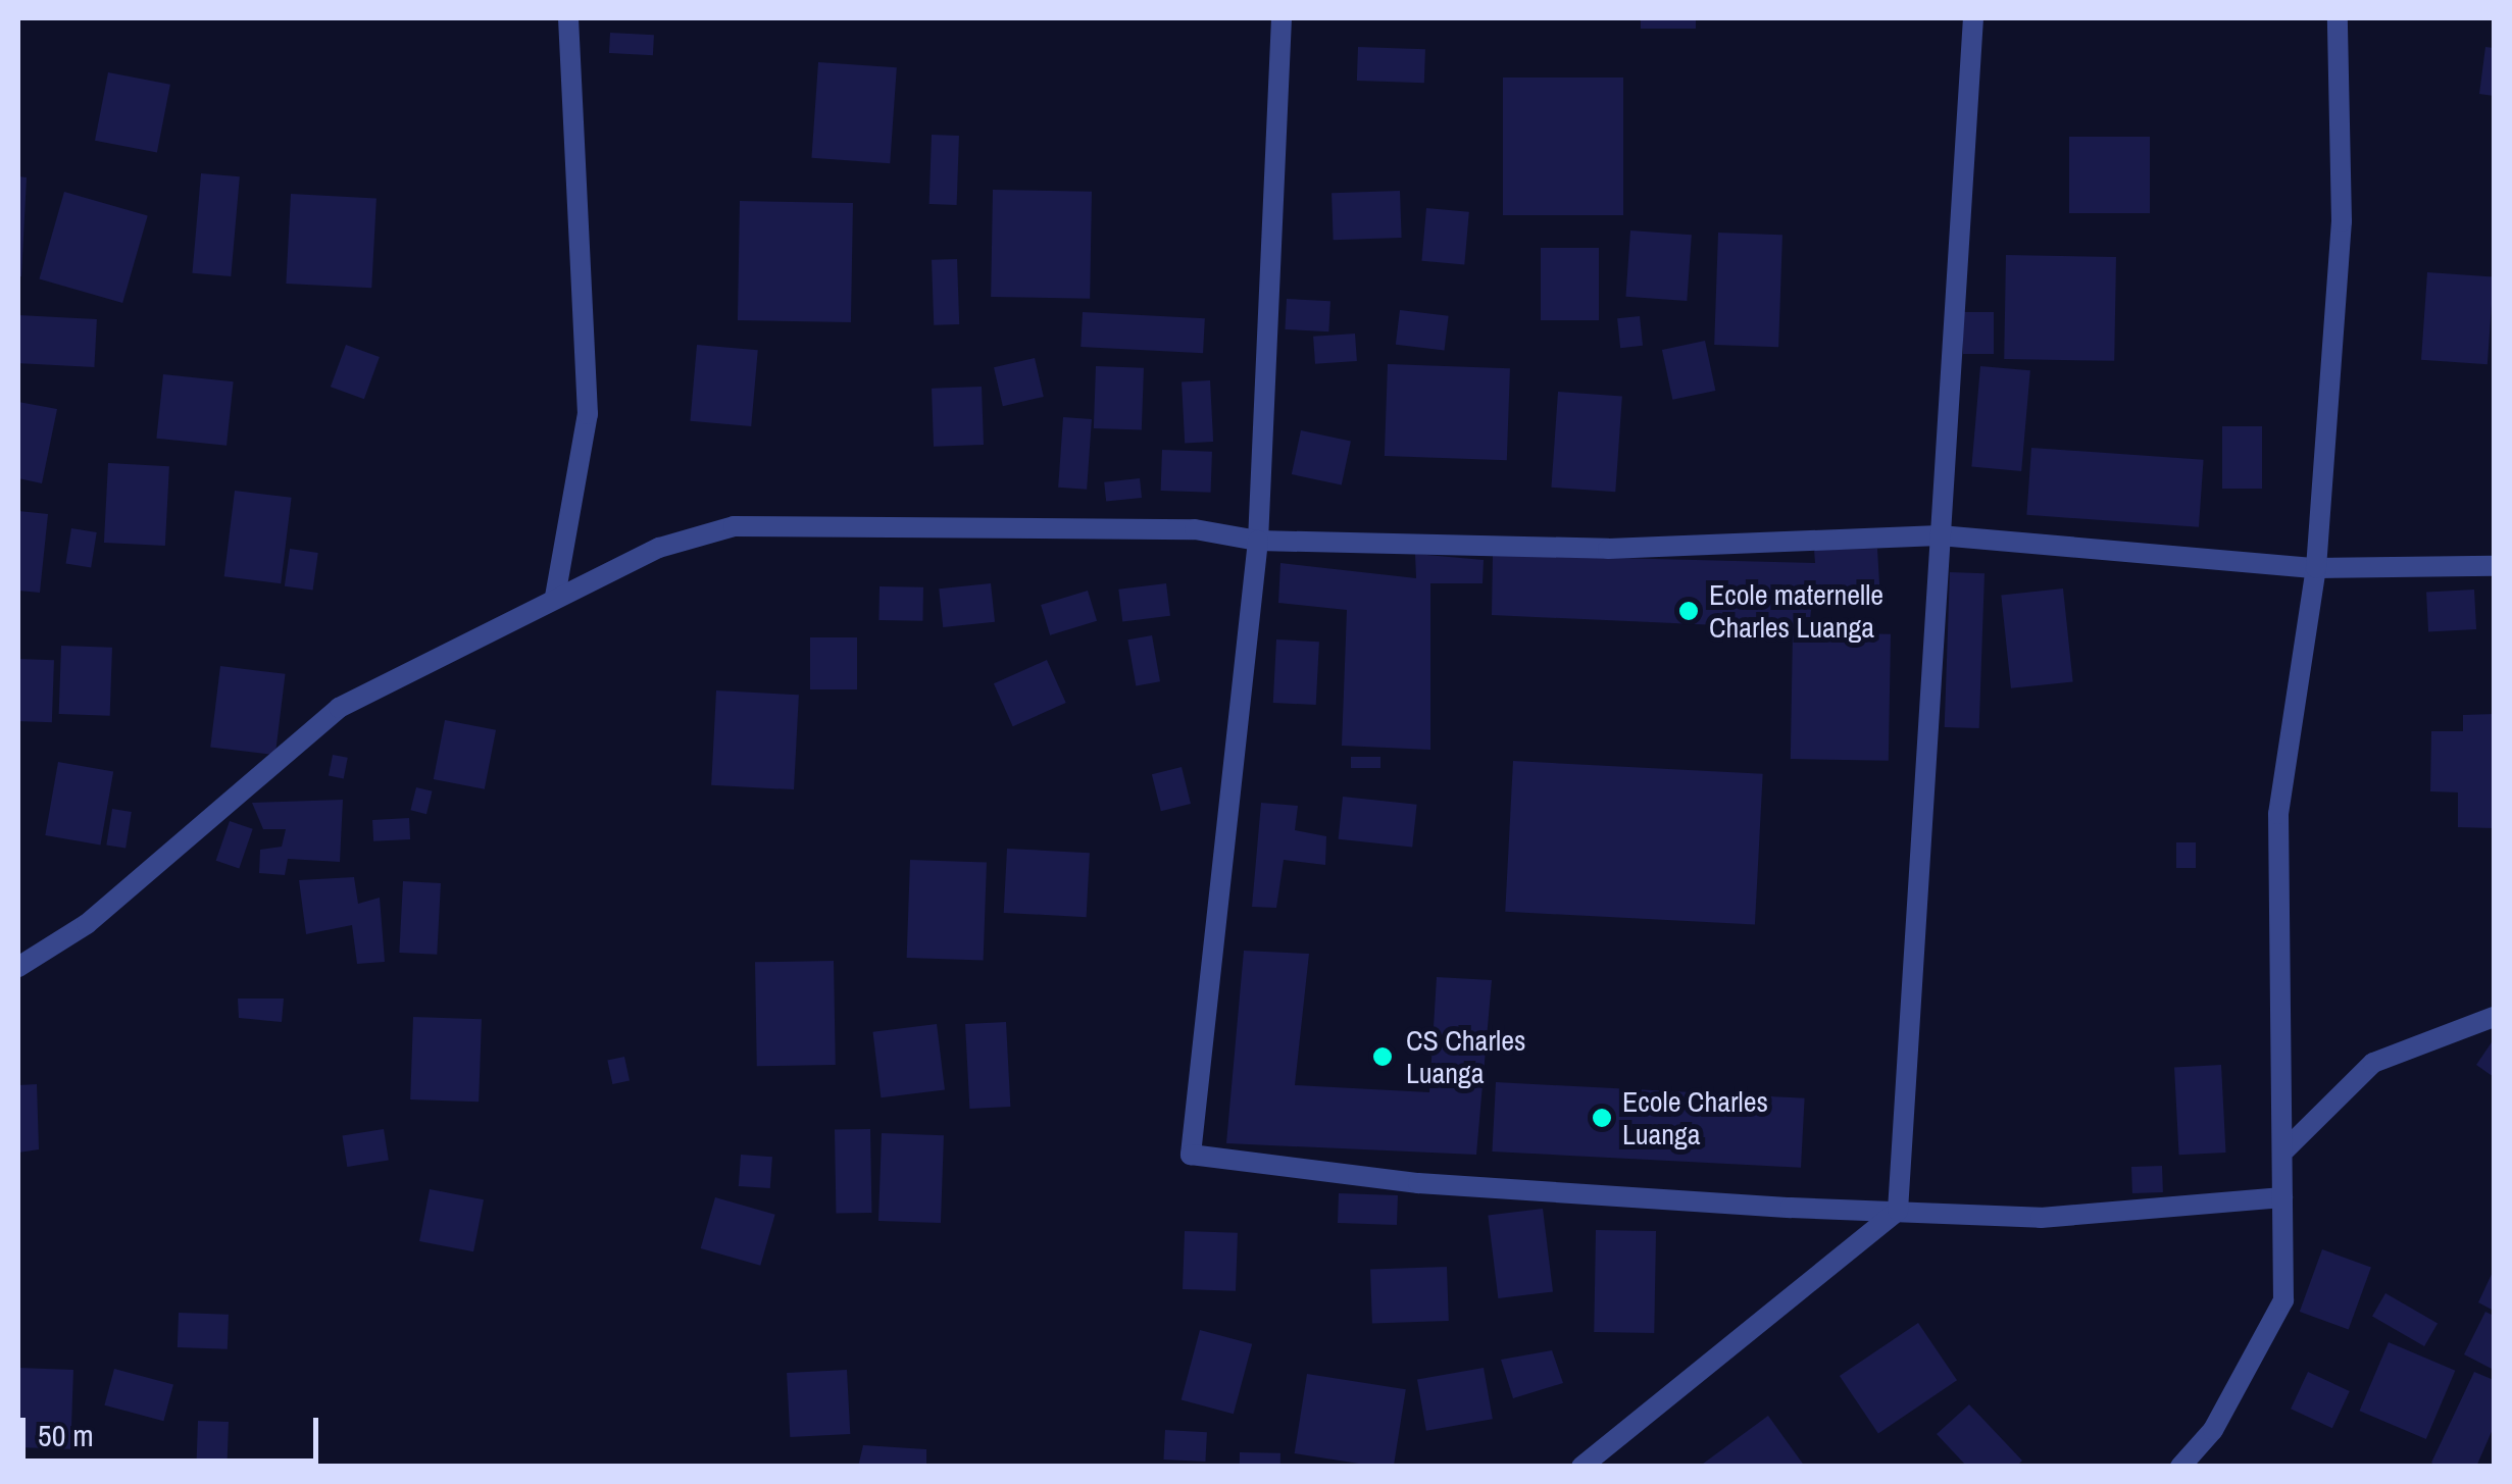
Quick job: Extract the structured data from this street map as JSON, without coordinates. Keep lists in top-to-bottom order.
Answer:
{
  "places": ["Ecole maternelle Charles Luanga", "CS Charles Luanga", "Ecole Charles Luanga"],
  "scale_bar": "50 m"
}
